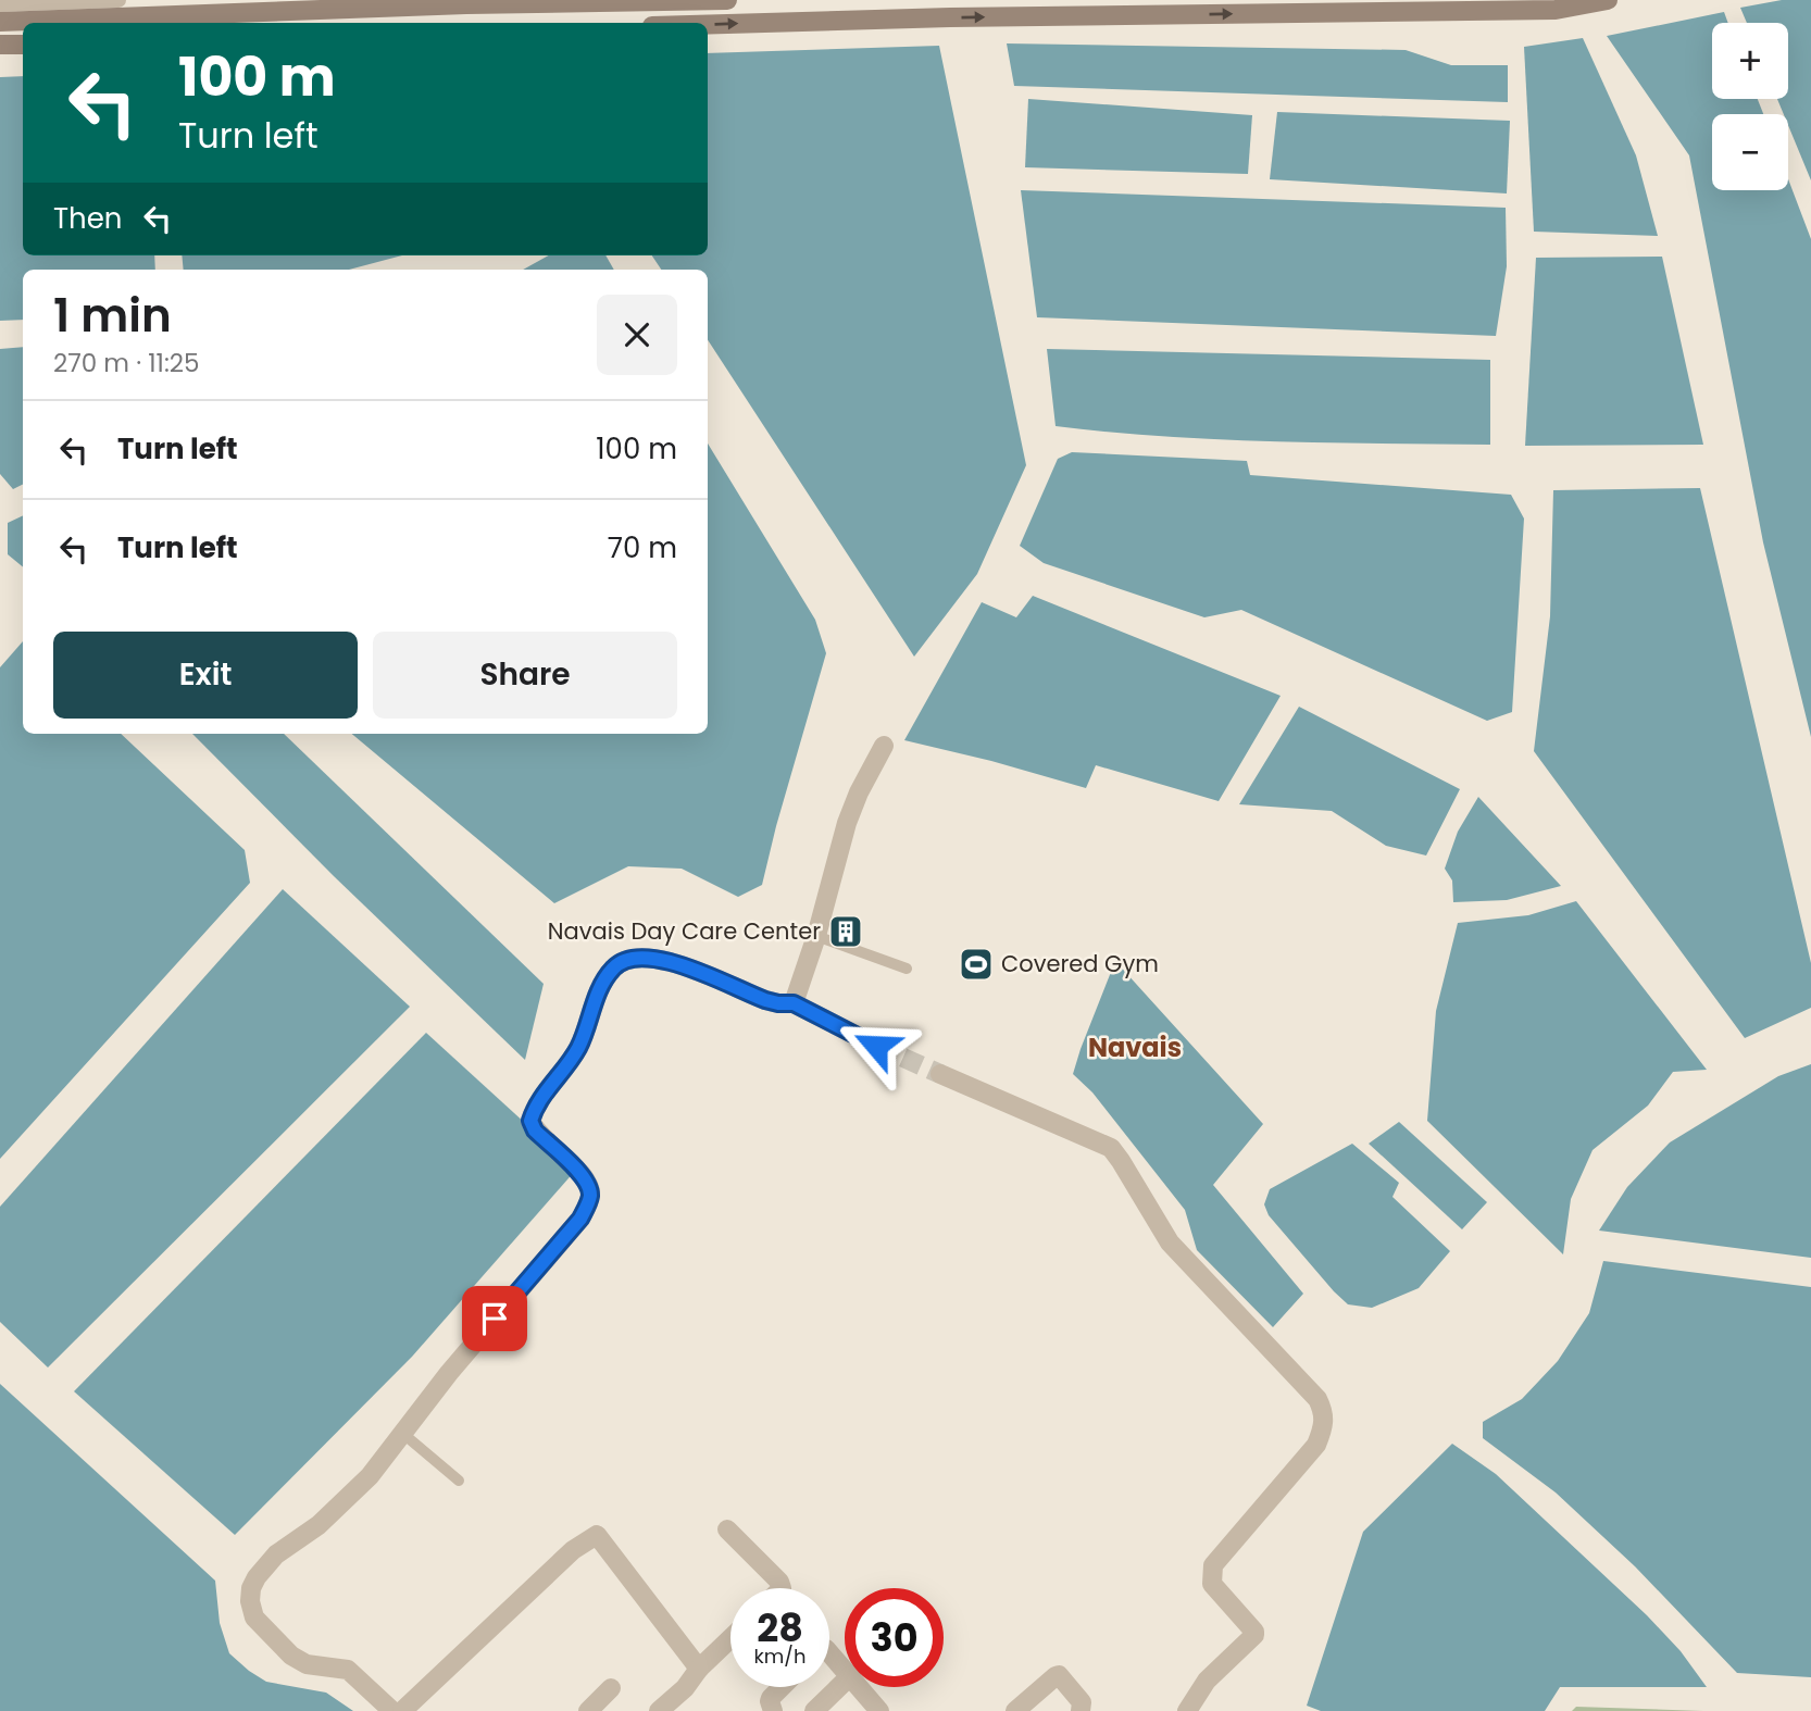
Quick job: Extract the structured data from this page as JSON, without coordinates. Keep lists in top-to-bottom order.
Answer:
{
  "districts": ["Navais"],
  "places": {
    "building": ["Navais Day Care Center"],
    "sports": ["Covered Gym"]
  },
  "page": {
    "map_buttons": ["+", "−"],
    "turn": ["100 m", "Turn left"],
    "then": "Then",
    "heading": ["1 min", "270 m · 11:25"],
    "list": [
      {
        "name": "Turn left",
        "value": "100 m"
      },
      {
        "name": "Turn left",
        "value": "70 m"
      }
    ],
    "buttons": ["Exit", "Share"],
    "speed": "28 km/h",
    "limit": "30"
  }
}
